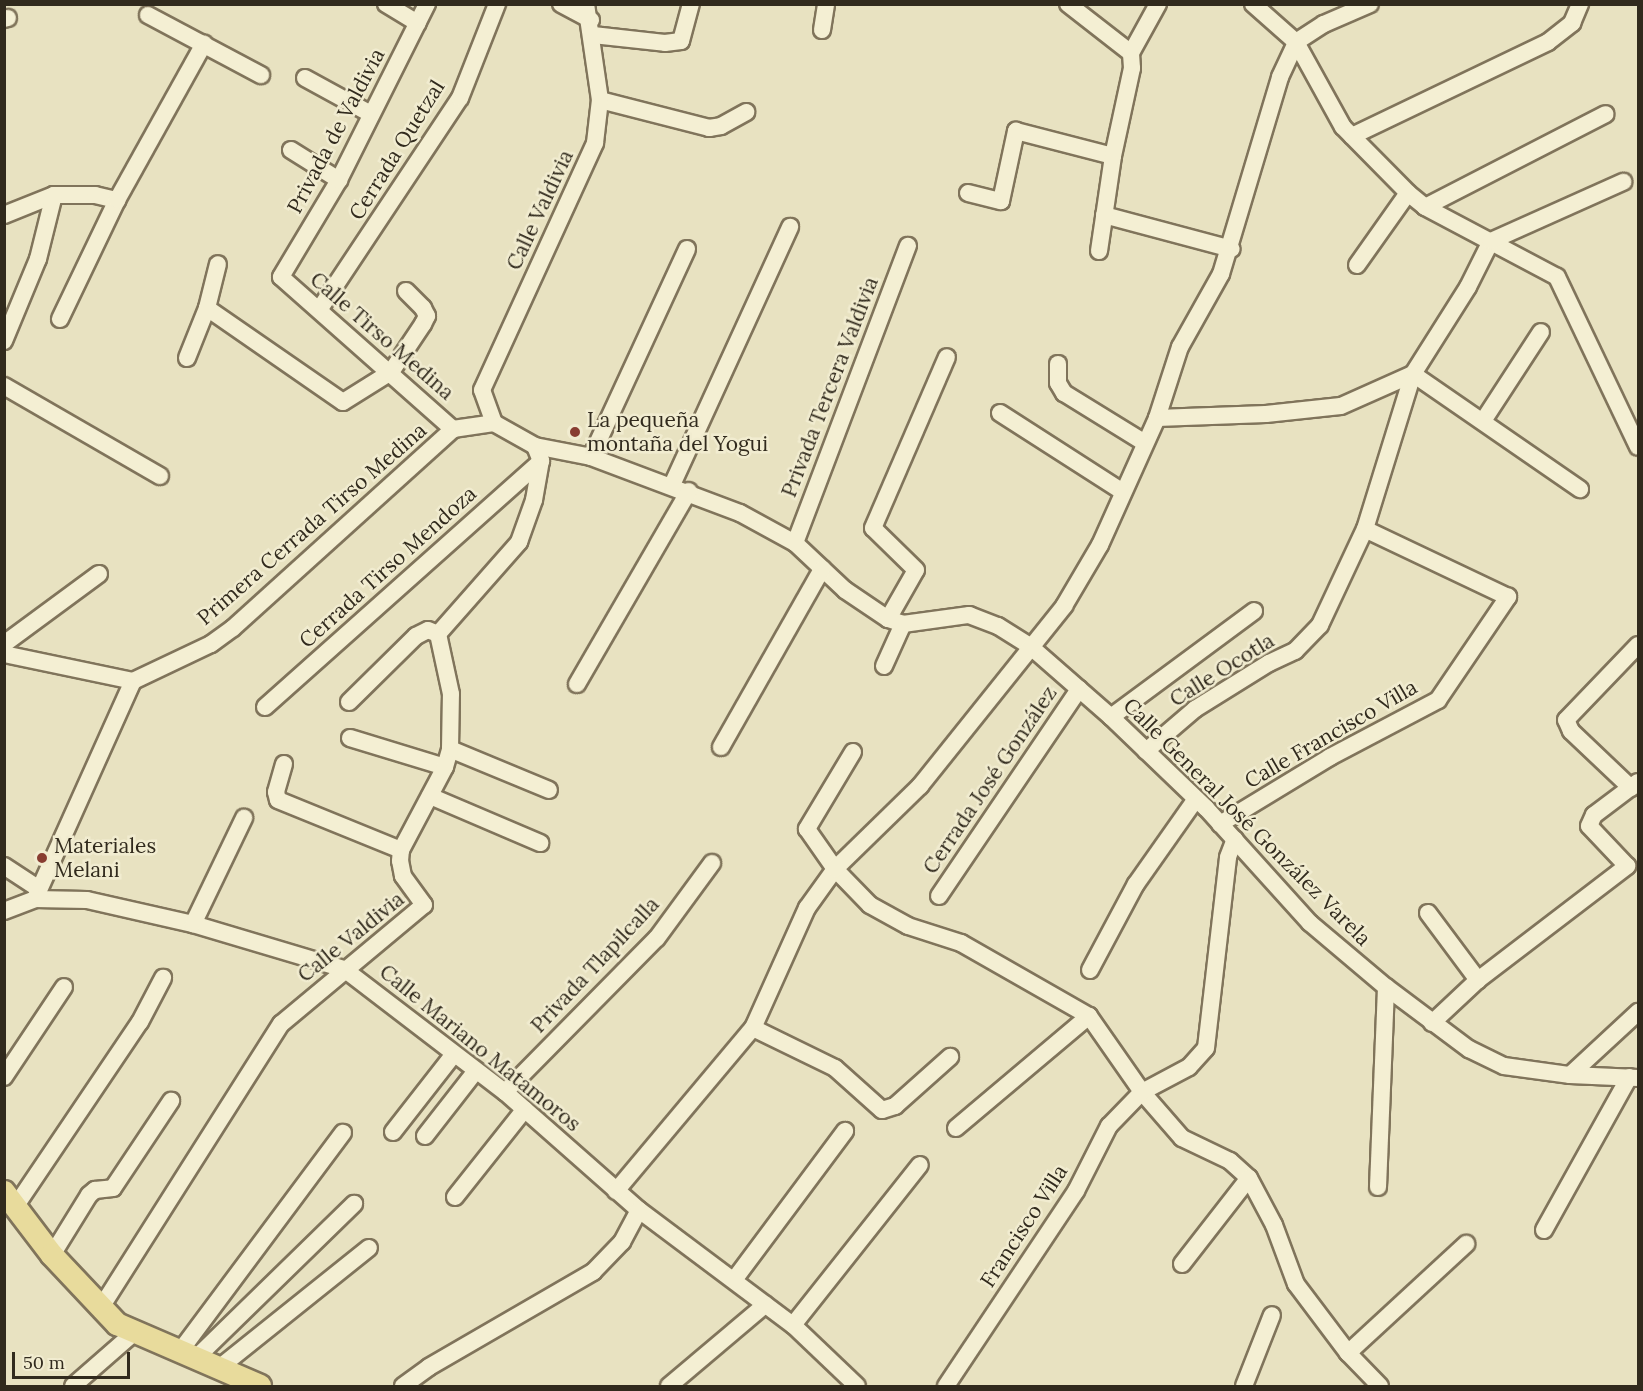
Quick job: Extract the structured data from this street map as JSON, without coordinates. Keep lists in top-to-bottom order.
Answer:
{
  "streets": {
    "street": [
      "Privada de Valdivia",
      "Cerrada Quetzal",
      "Calle Valdivia",
      "Calle Tirso Medina",
      "Privada Tercera Valdivia",
      "Primera Cerrada Tirso Medina",
      "Cerrada Tirso Mendoza",
      "Calle Ocotla",
      "Calle Francisco Villa",
      "Cerrada José González",
      "Calle General José González Varela",
      "Privada Tlapilcalla",
      "Calle Mariano Matamoros",
      "Francisco Villa"
    ]
  },
  "crossings": [
    ["Privada de Valdivia", "Calle Tirso Medina"],
    ["Cerrada Quetzal", "Calle Tirso Medina"],
    ["Calle Valdivia", "Calle Mariano Matamoros"],
    ["Calle Tirso Medina", "Primera Cerrada Tirso Medina"],
    ["Calle Ocotla", "Calle Francisco Villa"],
    ["Calle Ocotla", "Calle General José González Varela"],
    ["Calle Francisco Villa", "Calle General José González Varela"],
    ["Cerrada José González", "Calle General José González Varela"],
    ["Privada Tlapilcalla", "Calle Mariano Matamoros"]
  ],
  "places": ["La pequeña montaña del Yogui", "Materiales Melani"],
  "scale_bar": "50 m"
}
